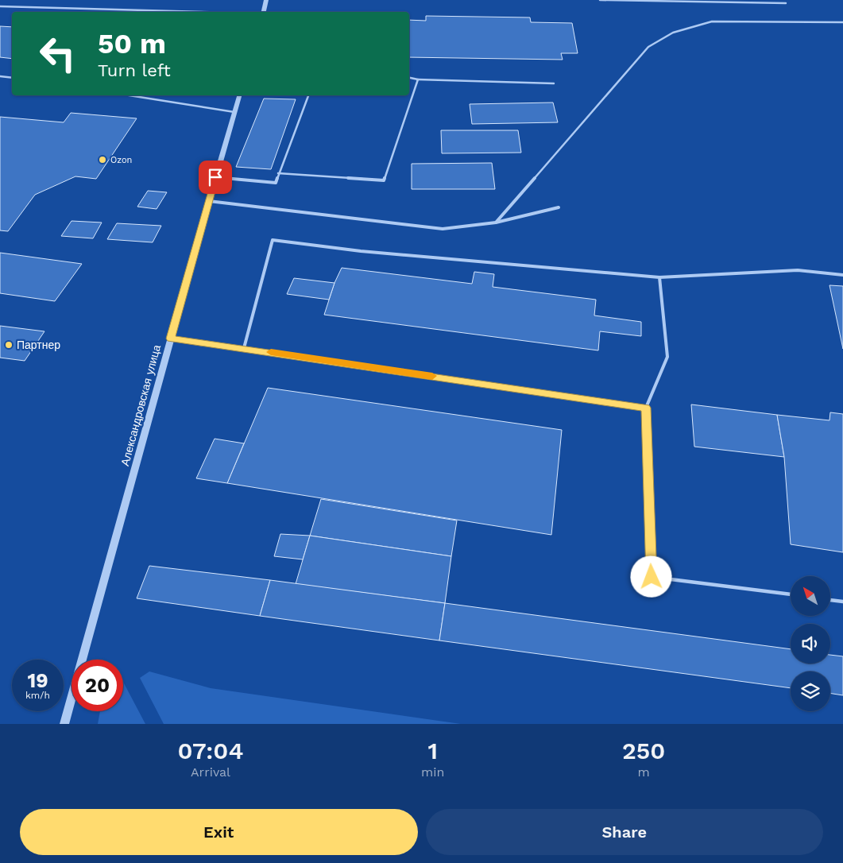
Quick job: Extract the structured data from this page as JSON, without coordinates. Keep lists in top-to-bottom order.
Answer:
{
  "streets": {
    "street": ["Александровская улица"]
  },
  "places": ["Ozon", "Партнер"],
  "north": "top left",
  "page": {
    "turn": ["50 m", "Turn left"],
    "speed": "19 km/h",
    "limit": "20",
    "eta": [
      "07:04",
      "Arrival",
      "1",
      "min",
      "250",
      "m"
    ],
    "buttons": ["Exit", "Share"]
  }
}
